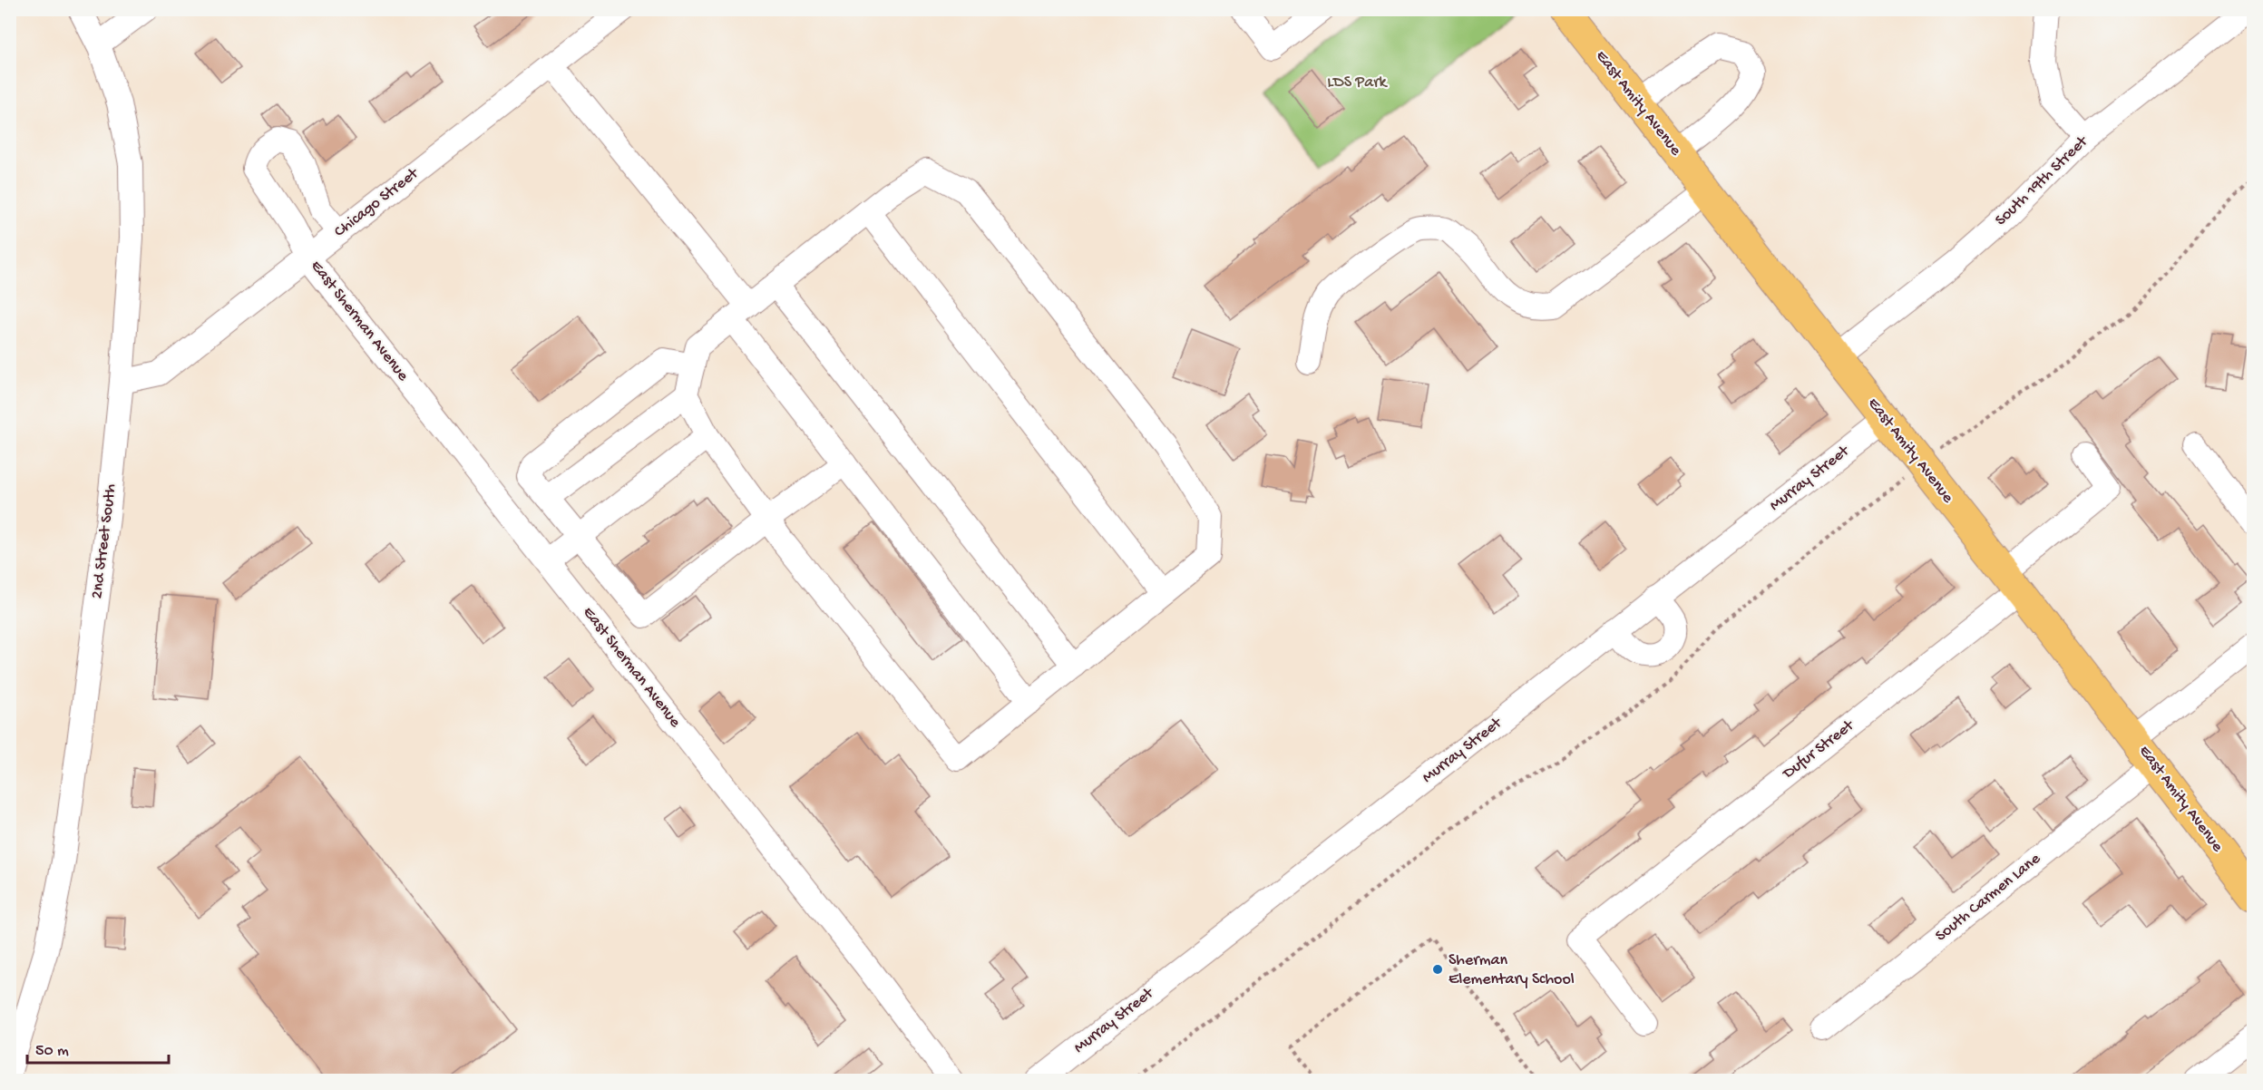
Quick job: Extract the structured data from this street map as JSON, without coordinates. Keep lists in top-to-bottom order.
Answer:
{
  "streets": {
    "main road": ["East Amity Avenue"],
    "street": [
      "South 19th Street",
      "Chicago Street",
      "East Sherman Avenue",
      "Murray Street",
      "2nd Street South",
      "Dufur Street",
      "South Carmen Lane"
    ]
  },
  "crossings": [
    ["East Amity Avenue", "South 19th Street"],
    ["East Amity Avenue", "Murray Street"],
    ["East Amity Avenue", "Dufur Street"],
    ["East Amity Avenue", "South Carmen Lane"],
    ["Chicago Street", "East Sherman Avenue"],
    ["Chicago Street", "2nd Street South"]
  ],
  "parks": ["LDS Park"],
  "places": ["Sherman Elementary School"],
  "scale_bar": "50 m"
}
